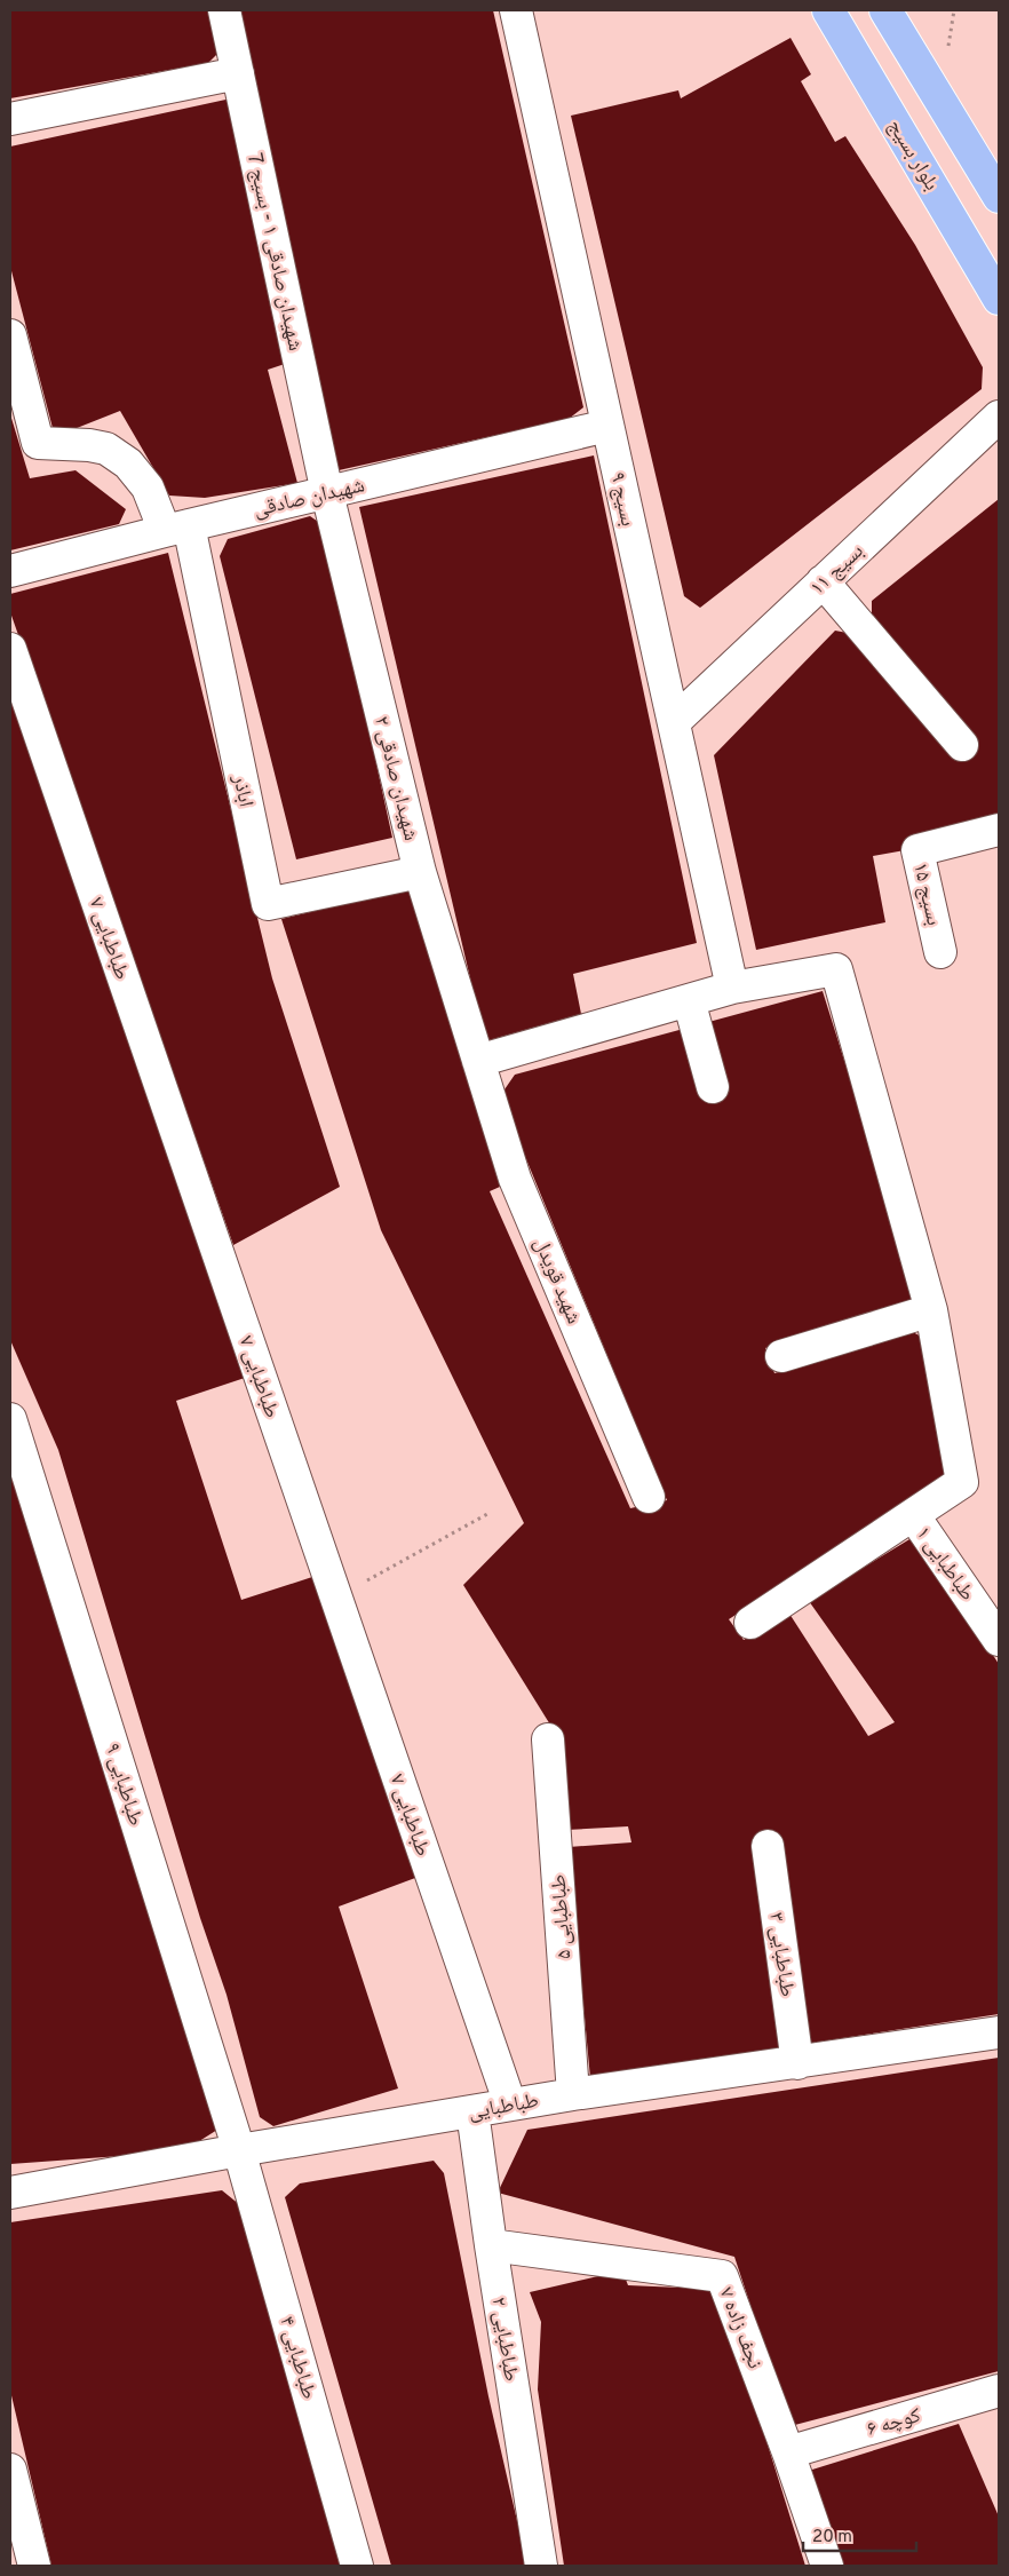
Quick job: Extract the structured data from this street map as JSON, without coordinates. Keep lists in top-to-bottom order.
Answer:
{
  "streets": {
    "main road": ["بلوار بسیج"],
    "street": [
      "شهیدان صادقی ۱ - بسیج 7",
      "شهیدان صادقی",
      "بسیج ۹",
      "بسیج ۱۱",
      "شهیدان صادقی ۲",
      "اباذر",
      "بسیج ۱۵",
      "طباطبایی ۷",
      "شهید قویدل",
      "طباطبایی ۱",
      "طباطبایی ۹",
      "طباطبایی ۵",
      "طباطبایی ۳",
      "طباطبایی",
      "نجف زاده ۷",
      "طباطبایی ۲",
      "طباطبایی ۴",
      "کوچه ۶"
    ]
  },
  "crossings": [
    ["شهیدان صادقی ۱ - بسیج 7", "شهیدان صادقی"],
    ["شهیدان صادقی ۱ - بسیج 7", "شهیدان صادقی ۲"],
    ["شهیدان صادقی", "بسیج ۹"],
    ["شهیدان صادقی", "شهیدان صادقی ۲"],
    ["شهیدان صادقی", "اباذر"],
    ["بسیج ۹", "بسیج ۱۱"],
    ["شهیدان صادقی ۲", "اباذر"],
    ["شهیدان صادقی ۲", "شهید قویدل"],
    ["طباطبایی ۷", "طباطبایی"],
    ["طباطبایی ۹", "طباطبایی"],
    ["طباطبایی ۹", "طباطبایی ۴"],
    ["طباطبایی ۵", "طباطبایی"],
    ["طباطبایی ۳", "طباطبایی"],
    ["طباطبایی", "طباطبایی ۲"],
    ["طباطبایی", "طباطبایی ۴"],
    ["نجف زاده ۷", "طباطبایی ۲"],
    ["نجف زاده ۷", "کوچه ۶"]
  ],
  "scale_bar": "20 m"
}
